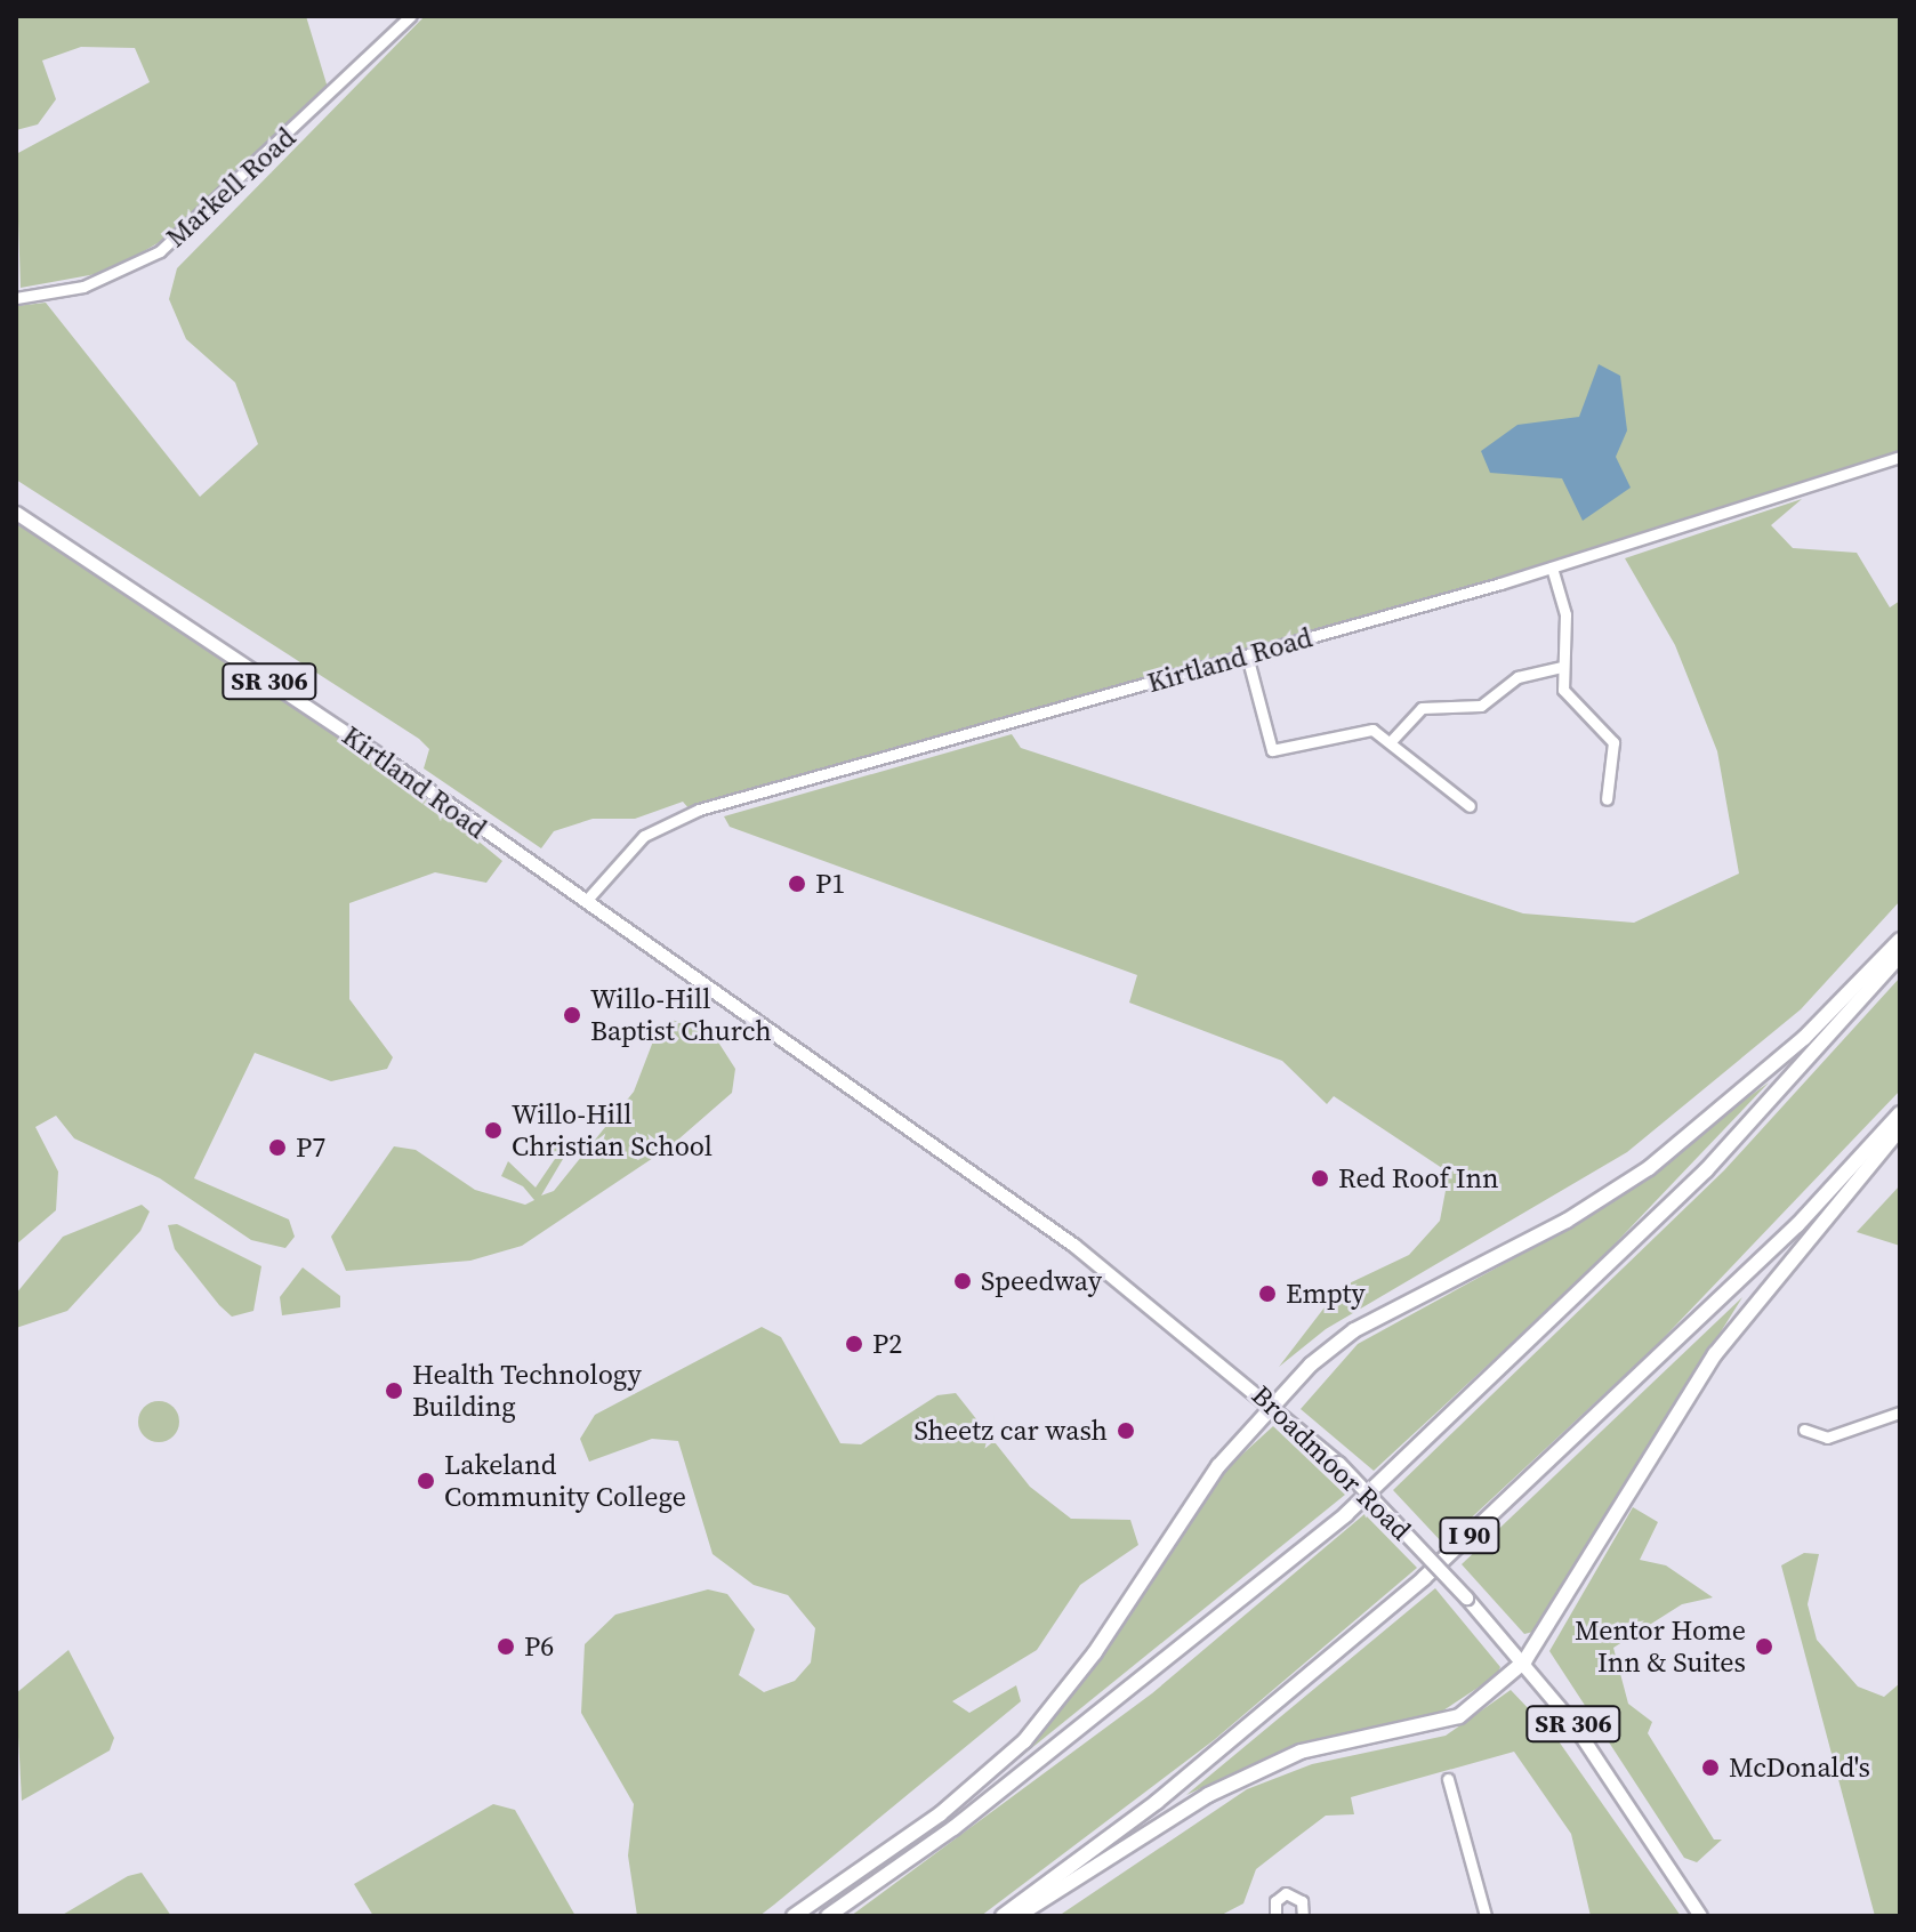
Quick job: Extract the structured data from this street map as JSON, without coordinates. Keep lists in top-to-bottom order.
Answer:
{
  "streets": {
    "highway": ["I 90"],
    "main road": ["Kirtland Road", "SR 306", "Broadmoor Road"],
    "street": ["Markell Road"]
  },
  "crossings": [
    ["Kirtland Road", "Broadmoor Road"]
  ],
  "places": [
    "P1",
    "Willo-Hill Baptist Church",
    "Willo-Hill Christian School",
    "P7",
    "Red Roof Inn",
    "Speedway",
    "Empty",
    "P2",
    "Health Technology Building",
    "Sheetz car wash",
    "Lakeland Community College",
    "P6",
    "Mentor Home Inn & Suites",
    "McDonald's"
  ]
}
